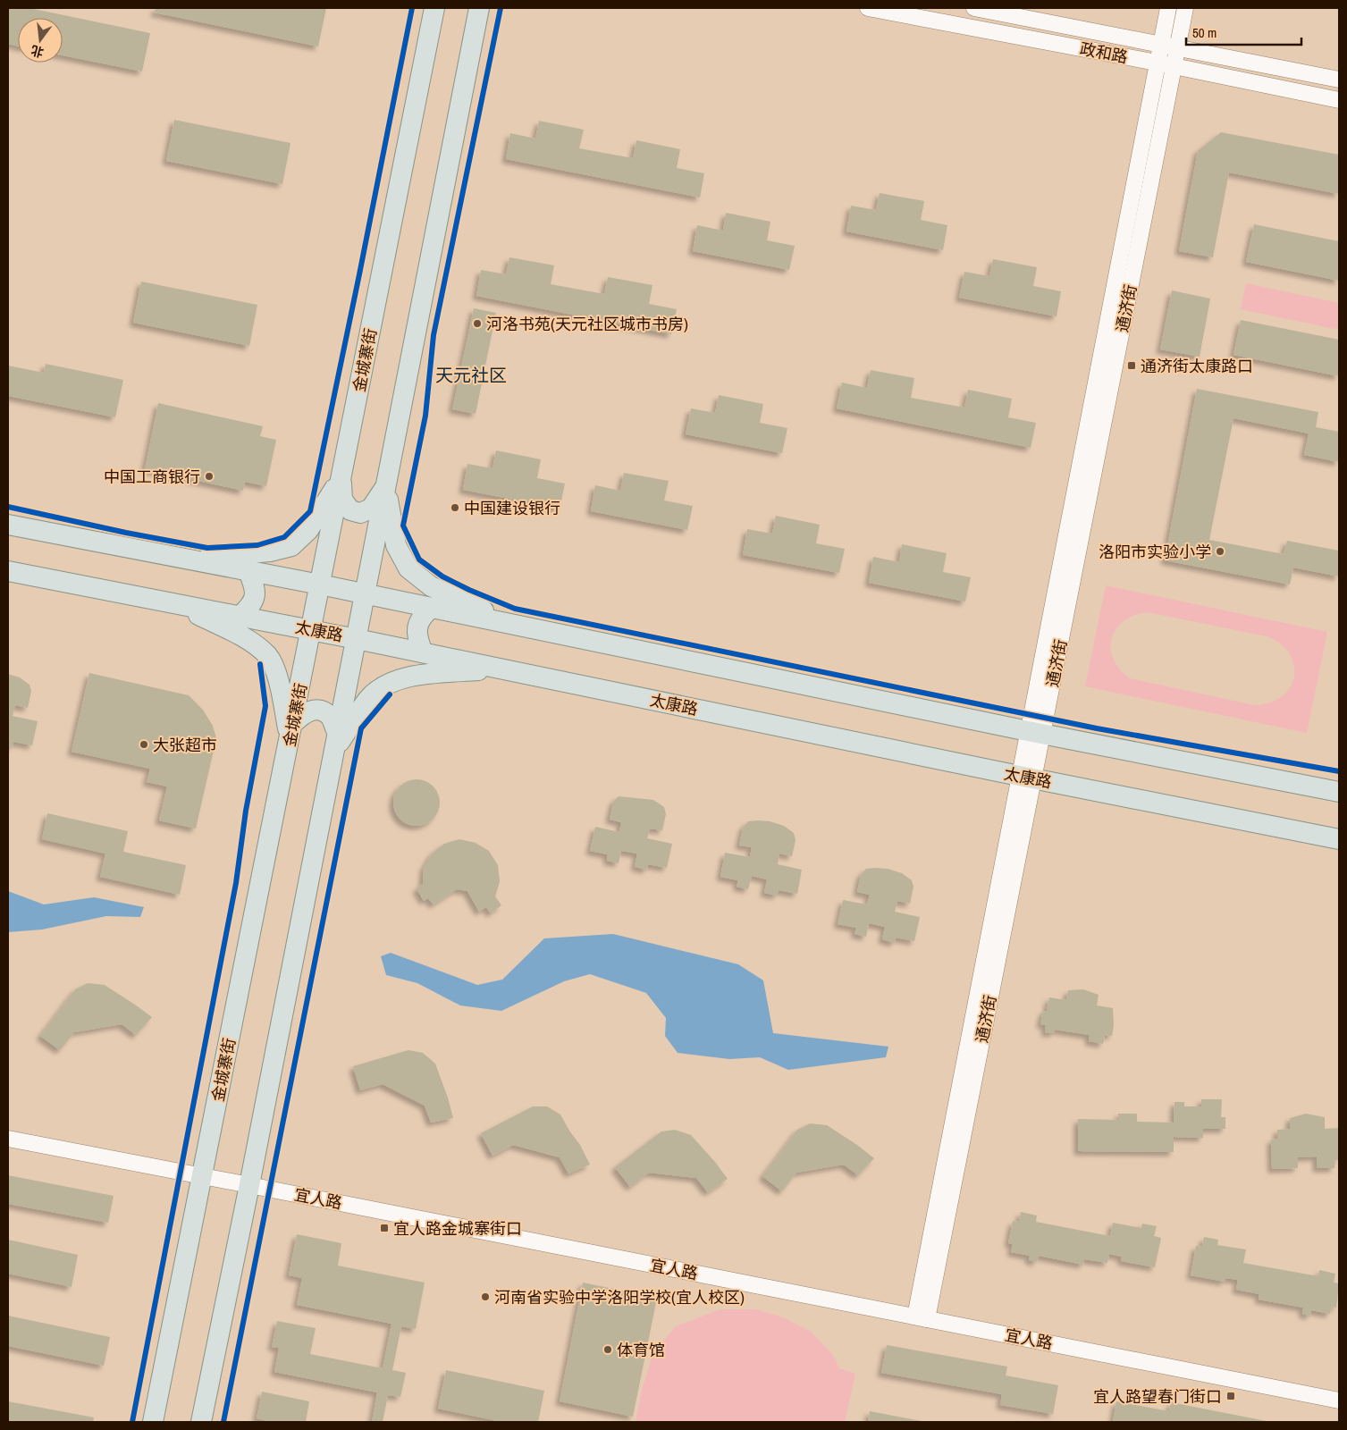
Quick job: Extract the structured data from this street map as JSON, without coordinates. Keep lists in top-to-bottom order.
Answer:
{
  "streets": {
    "main road": ["金城寨街", "太康路"],
    "street": ["政和路", "通济街", "宜人路"]
  },
  "crossings": [
    ["政和路", "通济街"],
    ["通济街", "太康路"],
    ["通济街", "宜人路"],
    ["金城寨街", "太康路"],
    ["金城寨街", "宜人路"]
  ],
  "districts": ["天元社区"],
  "places": {
    "other": [
      "河洛书苑(天元社区城市书房)",
      "中国工商银行",
      "中国建设银行",
      "洛阳市实验小学",
      "大张超市",
      "河南省实验中学洛阳学校(宜人校区)",
      "体育馆"
    ],
    "transit": ["通济街太康路口", "宜人路金城寨街口", "宜人路望春门街口"]
  },
  "scale_bar": "50 m",
  "north": "bottom"
}
